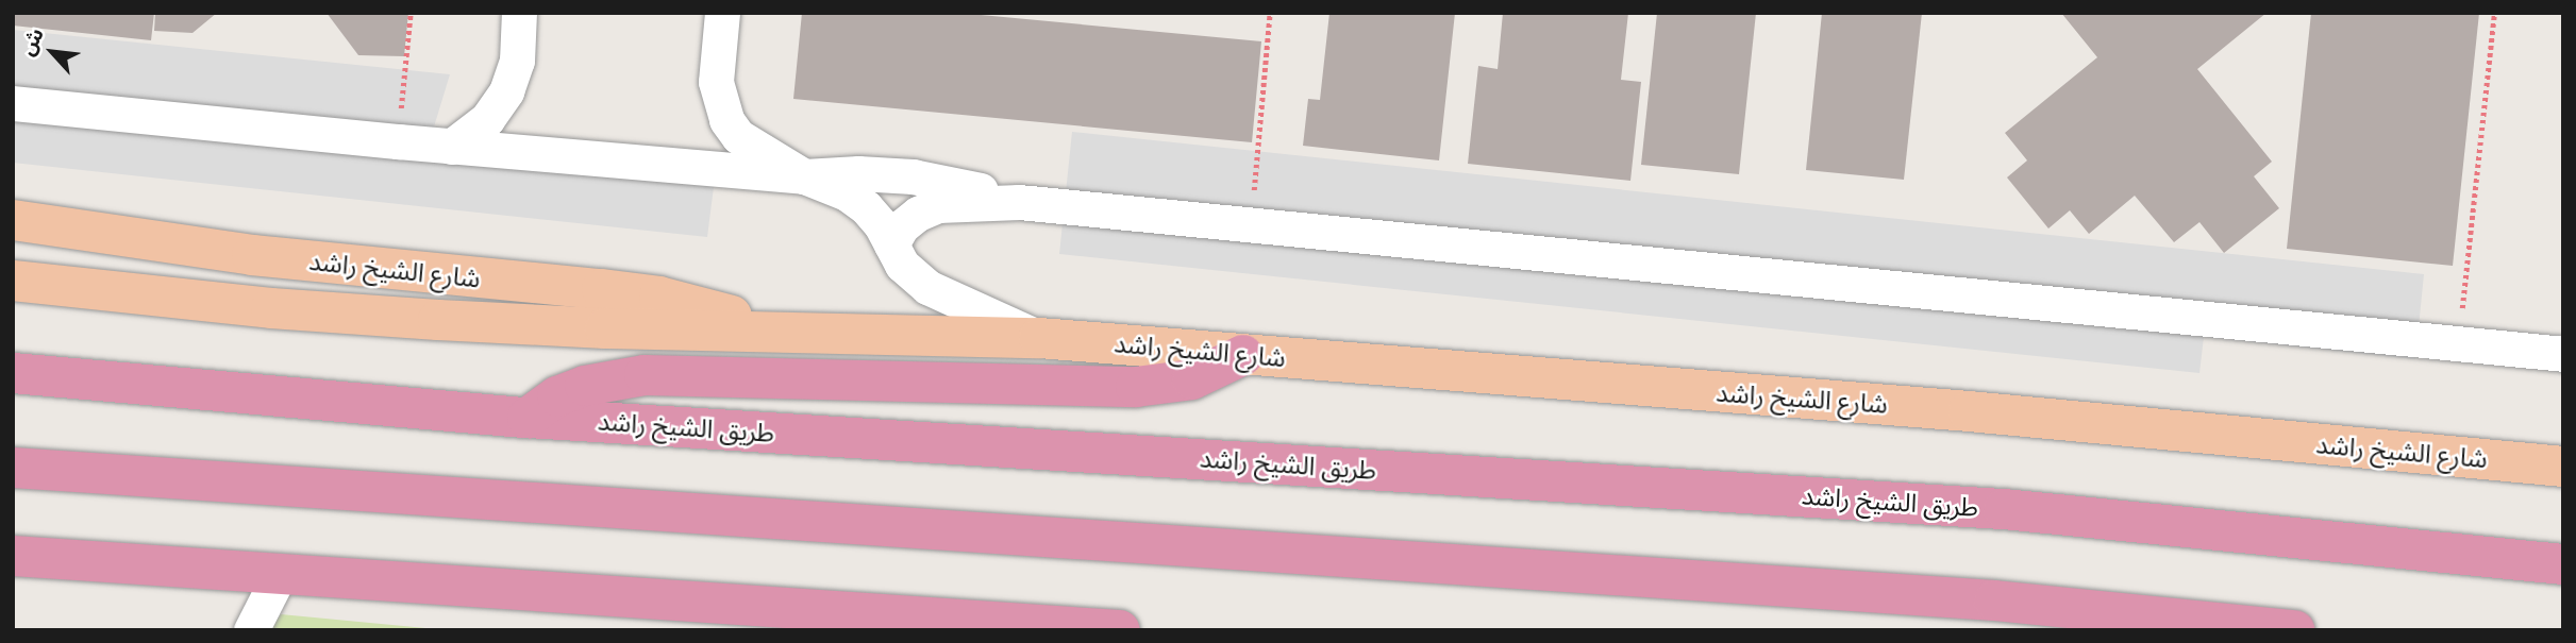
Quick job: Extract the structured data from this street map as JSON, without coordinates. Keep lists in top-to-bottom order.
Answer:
{
  "streets": {
    "highway": ["طريق الشيخ راشد"],
    "main road": ["شارع الشيخ راشد"]
  },
  "north": "top left"
}
